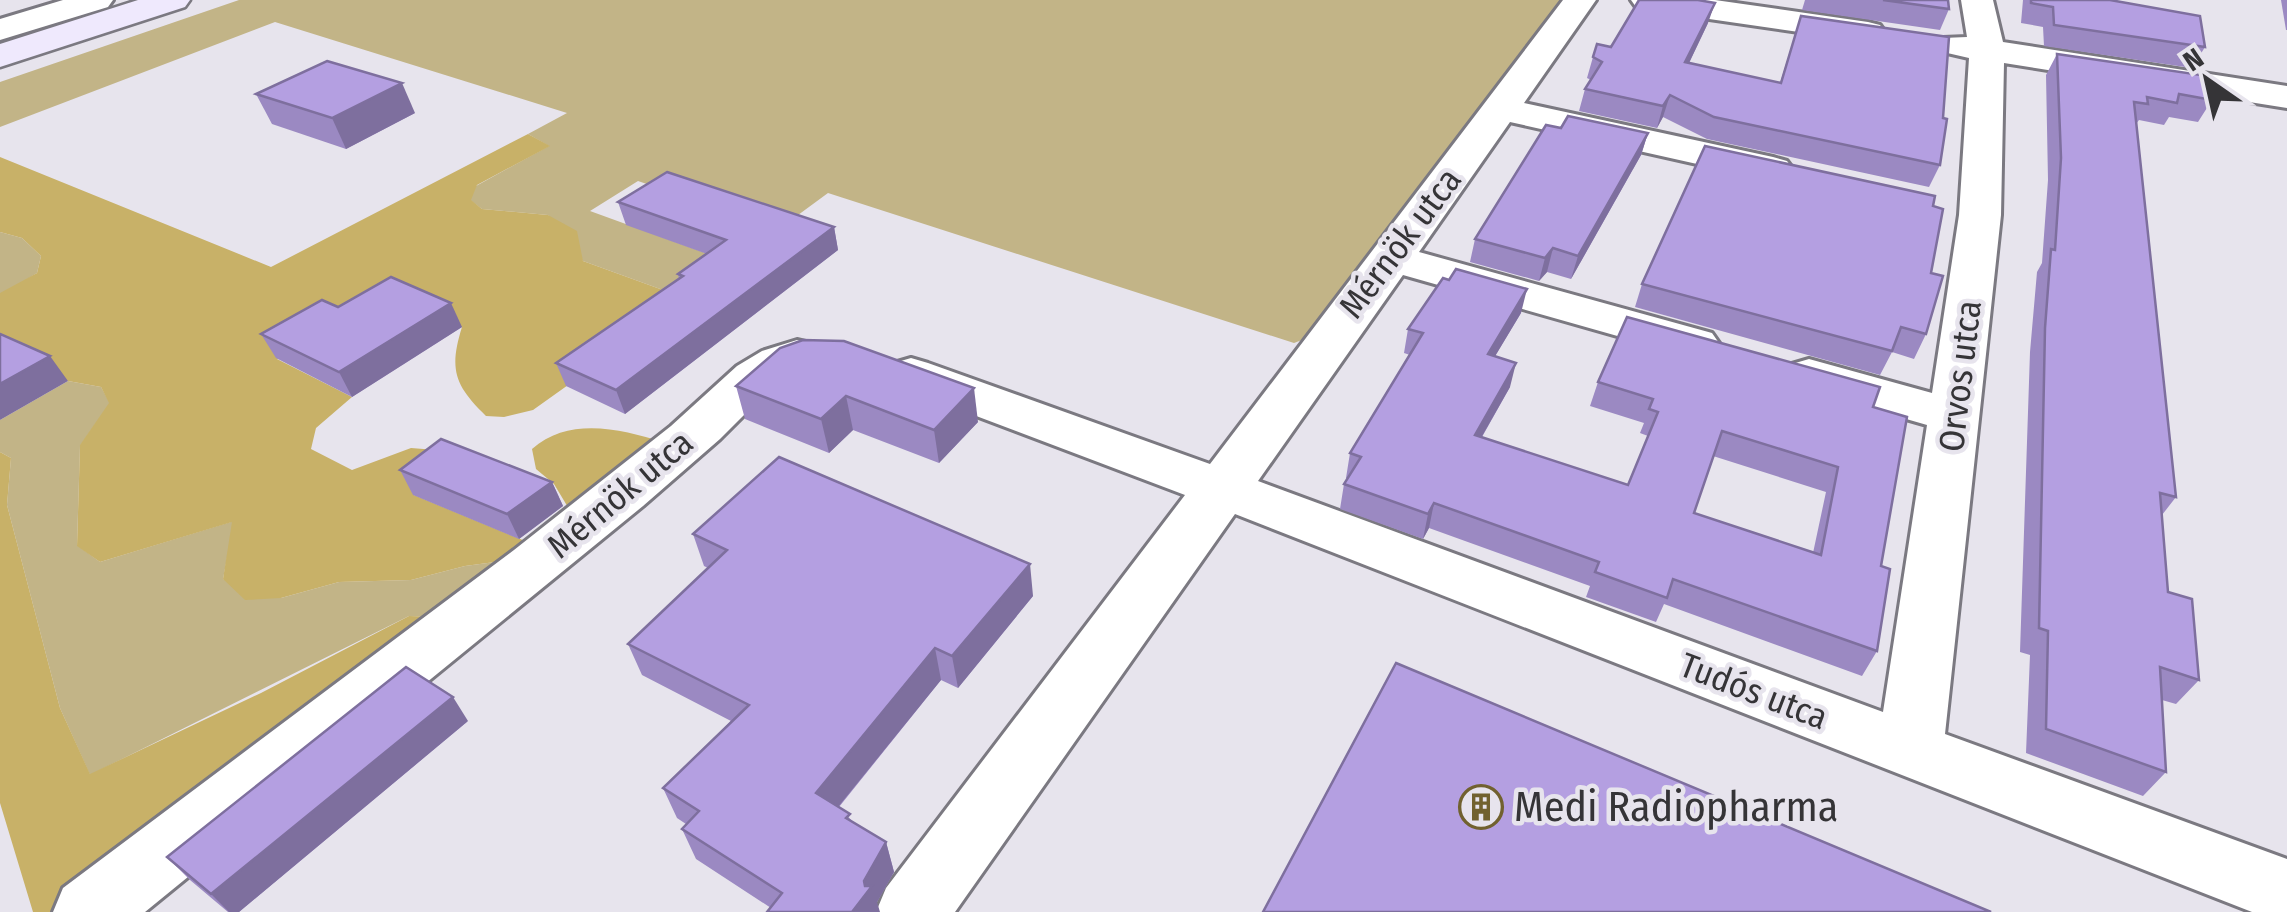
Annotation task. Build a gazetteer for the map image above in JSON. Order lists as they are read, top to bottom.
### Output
{
  "streets": {
    "street": ["Mérnök utca", "Orvos utca", "Tudós utca"]
  },
  "crossings": [
    ["Mérnök utca", "Tudós utca"],
    ["Orvos utca", "Tudós utca"]
  ],
  "places": {
    "building": ["Medi Radiopharma"]
  },
  "north": "top left"
}
